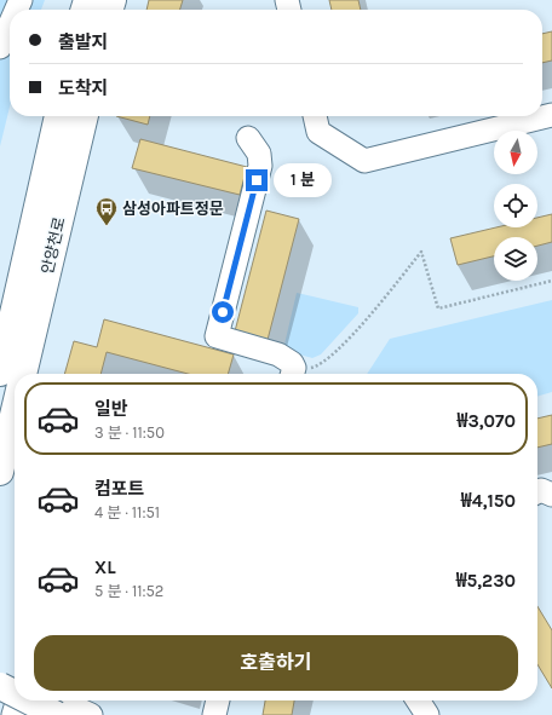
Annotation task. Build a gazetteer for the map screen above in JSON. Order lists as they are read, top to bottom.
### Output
{
  "streets": {
    "main road": ["안양천로"]
  },
  "places": {
    "bus stop": ["삼성아파트정문"]
  },
  "north": "bottom",
  "page": {
    "banner": ["출발지", "도착지"],
    "bubble": "1 분",
    "list": [
      {
        "name": "일반",
        "note": "3 분 · 11:50",
        "value": "₩3,070"
      },
      {
        "name": "컴포트",
        "note": "4 분 · 11:51",
        "value": "₩4,150"
      },
      {
        "name": "XL",
        "note": "5 분 · 11:52",
        "value": "₩5,230"
      }
    ],
    "buttons": "호출하기"
  }
}
